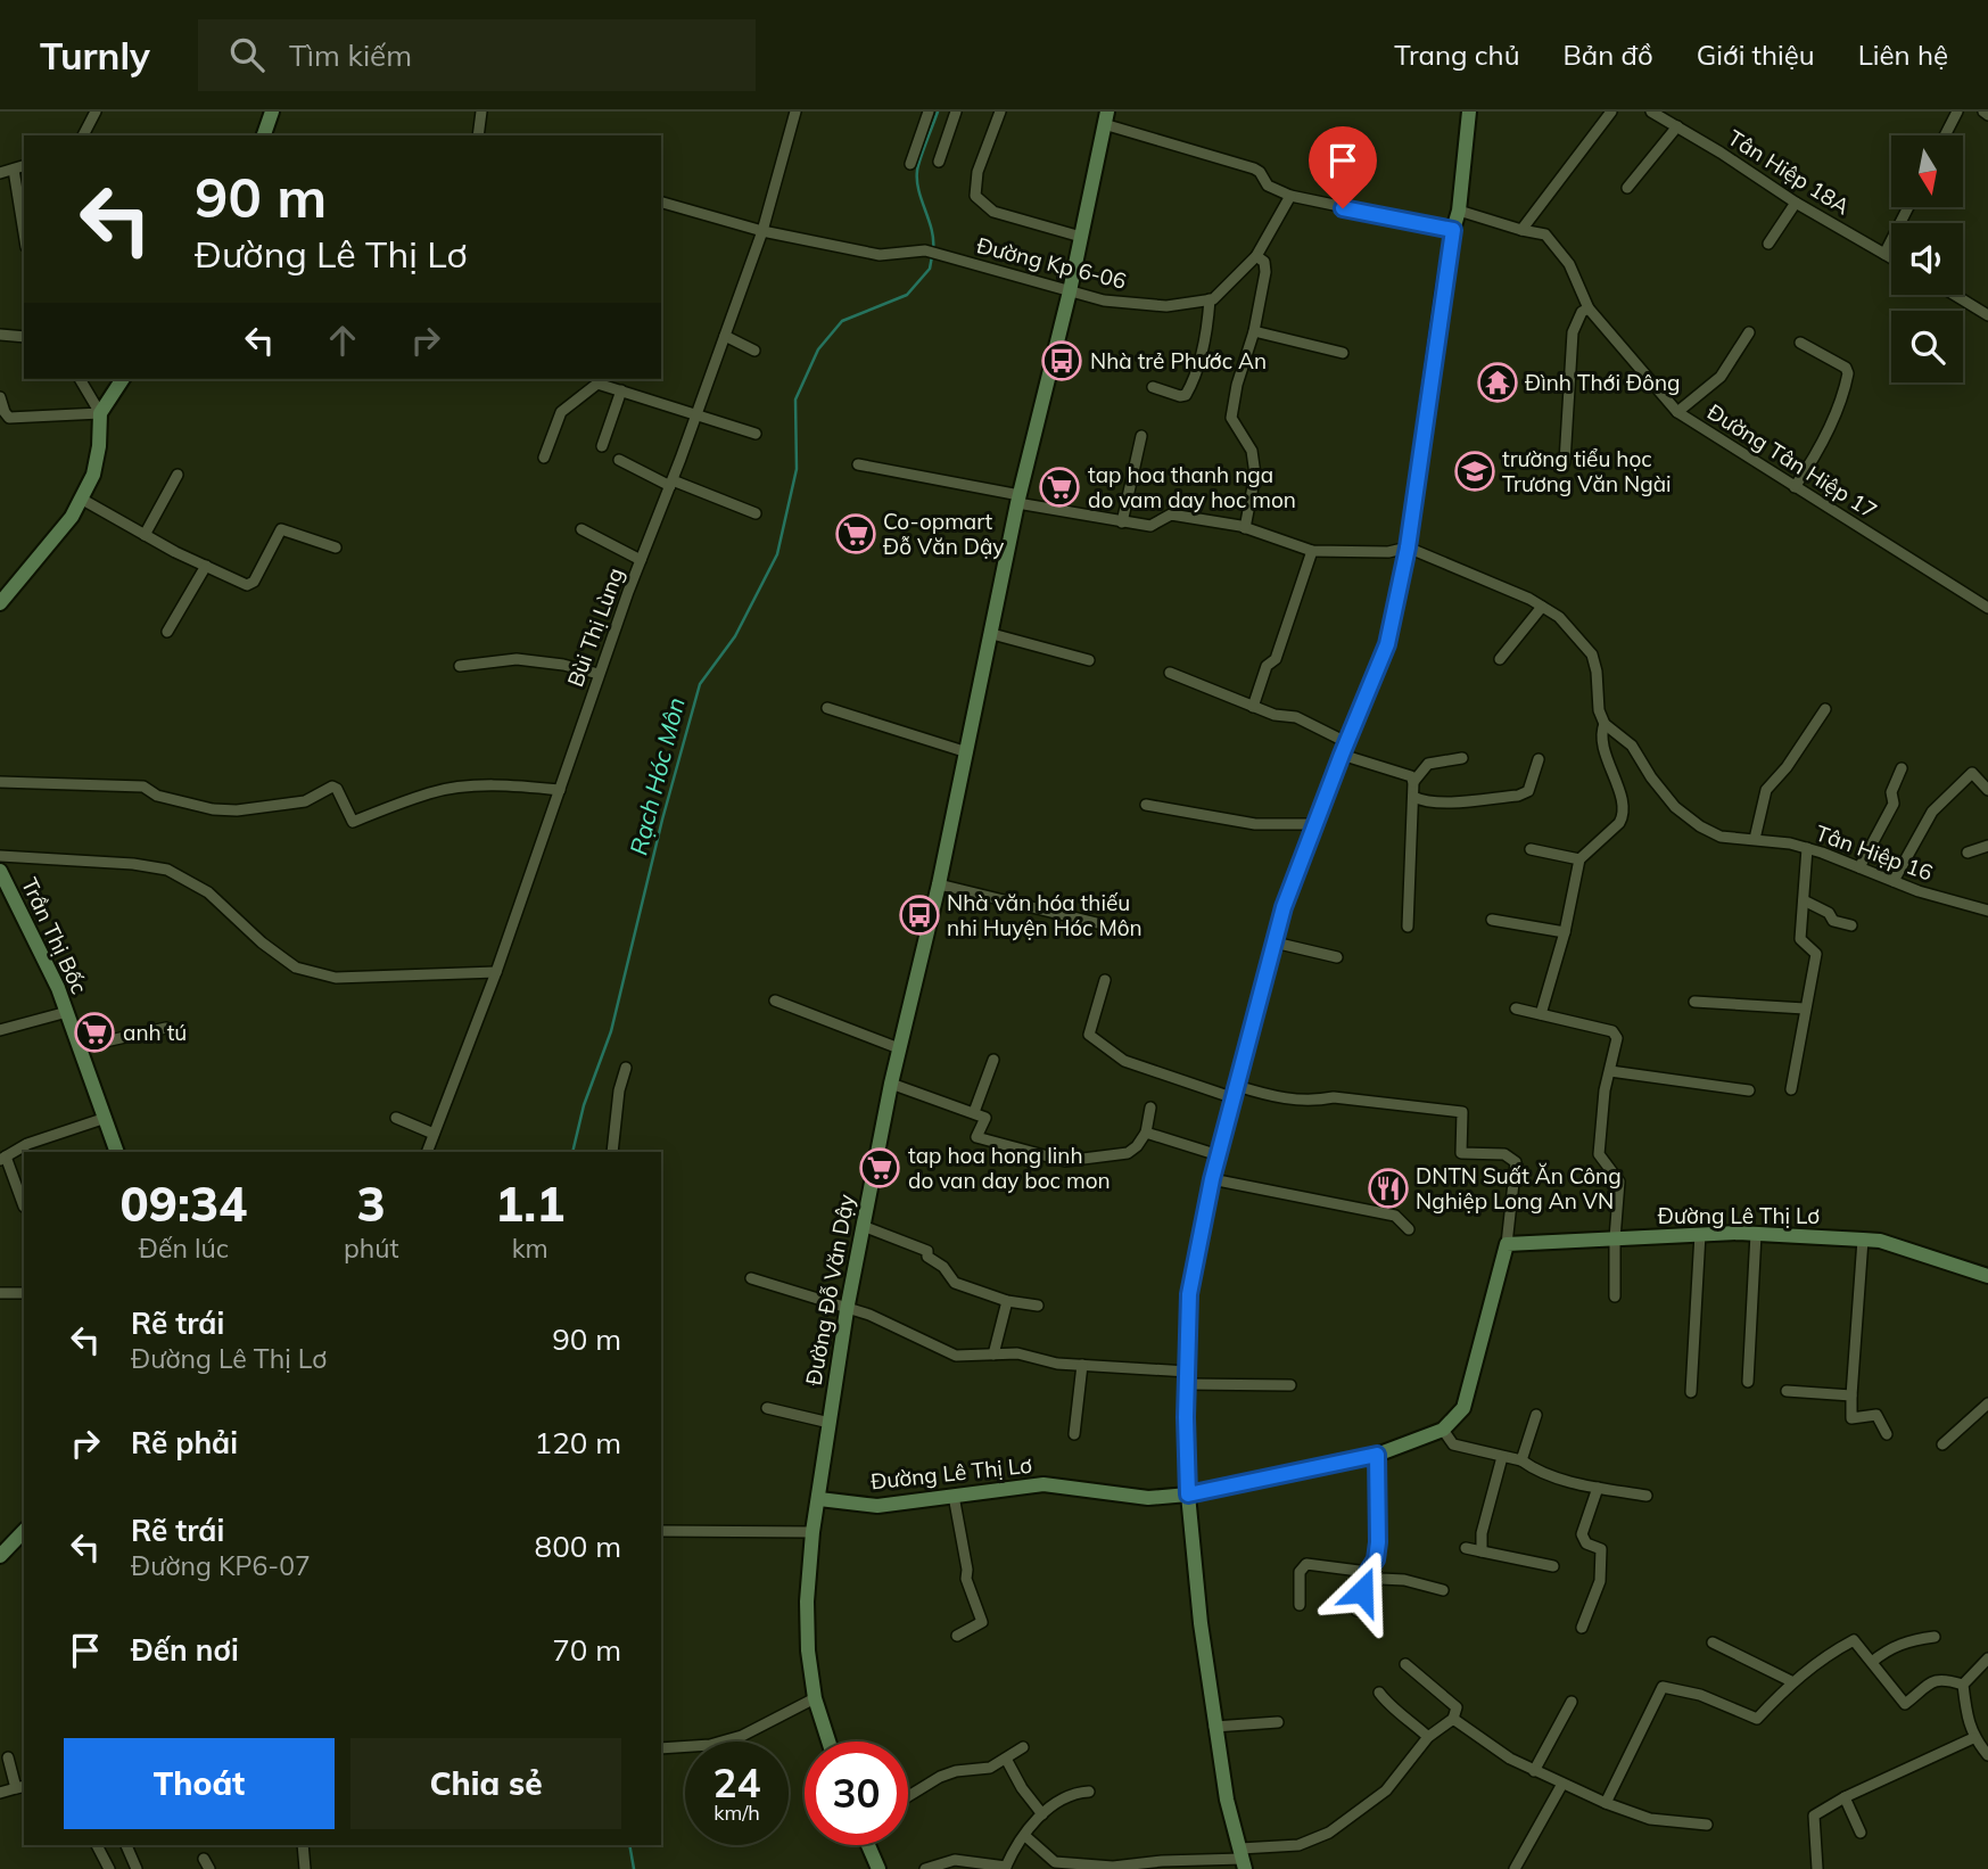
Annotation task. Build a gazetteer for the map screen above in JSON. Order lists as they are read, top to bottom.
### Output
{
  "streets": {
    "street": [
      "Tân Hiệp 18A",
      "Đường Kp 6-06",
      "Đường Tân Hiệp 17",
      "Bùi Thị Lùng",
      "Tân Hiệp 16",
      "Trần Thị Bốc",
      "Đường Lê Thị Lơ",
      "Đường Đỗ Văn Dậy"
    ]
  },
  "crossings": [
    ["Đường Kp 6-06", "Bùi Thị Lùng"],
    ["Đường Kp 6-06", "Đường Đỗ Văn Dậy"],
    ["Đường Lê Thị Lơ", "Đường Đỗ Văn Dậy"]
  ],
  "water": ["Rạch Hóc Môn"],
  "places": {
    "bus stop": ["Nhà trẻ Phước An", "Nhà văn hóa thiếu nhi Huyện Hóc Môn"],
    "temple": ["Đình Thới Đông"],
    "school or university": ["trường tiểu học Trương Văn Ngài"],
    "supermarket": [
      "tap hoa thanh nga do vam day hoc mon",
      "Co-opmart Đỗ Văn Dậy",
      "anh tú",
      "tap hoa hong linh do van day boc mon"
    ],
    "restaurant": ["DNTN Suất Ăn Công Nghiệp Long An VN"]
  },
  "north": "bottom",
  "page": {
    "header": "Turnly",
    "search": "Tìm kiếm",
    "nav": [
      "Trang chủ",
      "Bản đồ",
      "Giới thiệu",
      "Liên hệ"
    ],
    "turn": ["90 m", "Đường Lê Thị Lơ"],
    "eta": [
      "09:34",
      "Đến lúc",
      "3",
      "phút",
      "1.1",
      "km"
    ],
    "list": [
      {
        "name": "Rẽ trái",
        "note": "Đường Lê Thị Lơ",
        "value": "90 m"
      },
      {
        "name": "Rẽ phải",
        "value": "120 m"
      },
      {
        "name": "Rẽ trái",
        "note": "Đường KP6-07",
        "value": "800 m"
      },
      {
        "name": "Đến nơi",
        "value": "70 m"
      }
    ],
    "buttons": ["Thoát", "Chia sẻ"],
    "speed": "24 km/h",
    "limit": "30"
  }
}
